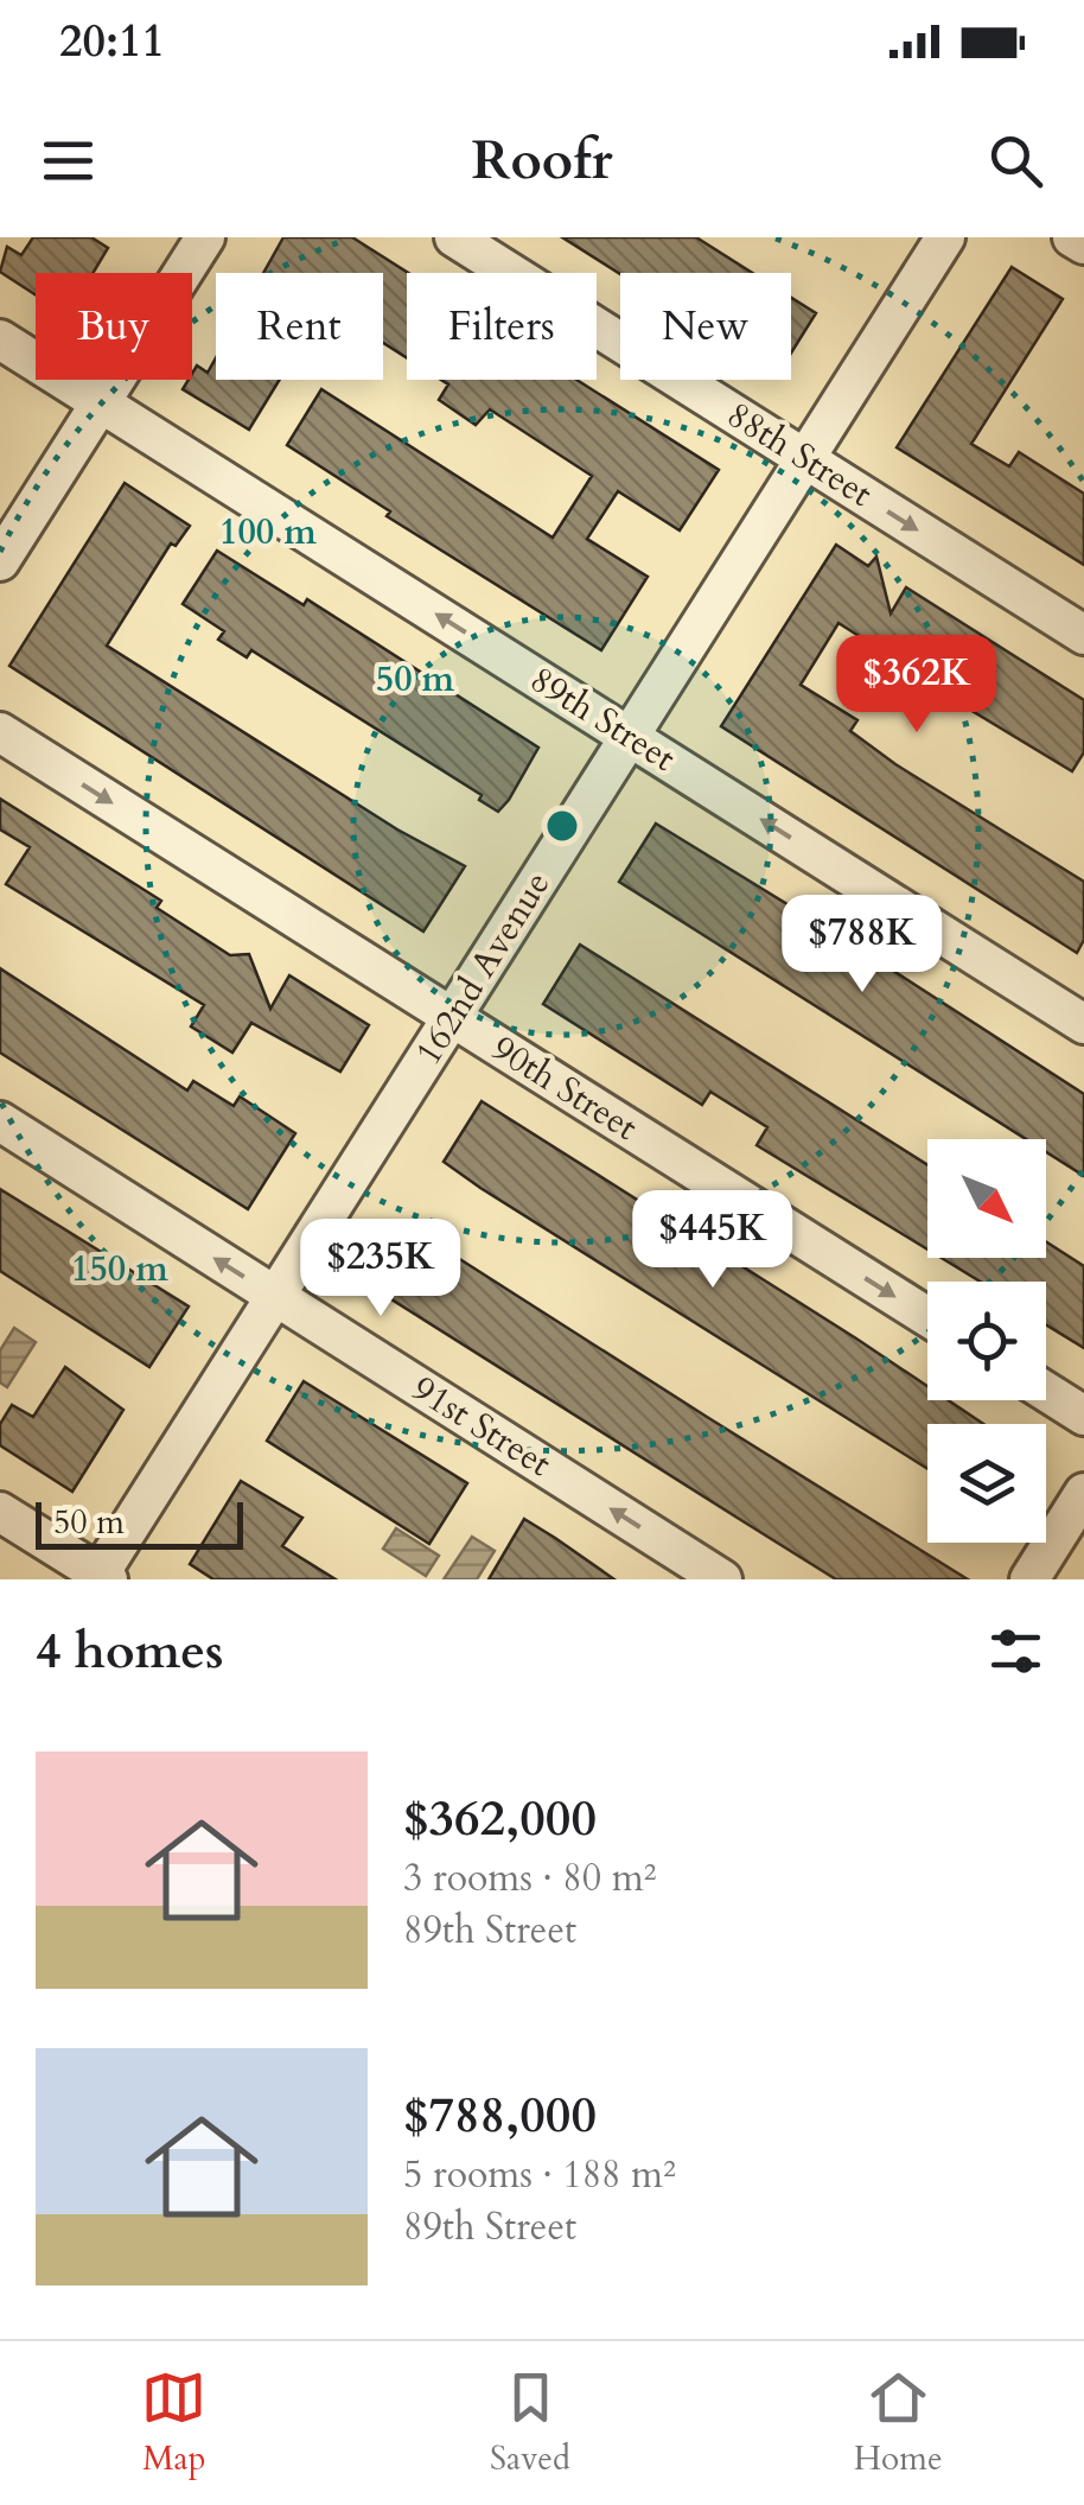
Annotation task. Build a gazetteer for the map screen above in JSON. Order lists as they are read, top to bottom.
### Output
{
  "streets": {
    "street": [
      "88th Street",
      "89th Street",
      "162nd Avenue",
      "90th Street",
      "91st Street"
    ]
  },
  "crossings": [
    ["88th Street", "162nd Avenue"],
    ["89th Street", "162nd Avenue"],
    ["162nd Avenue", "90th Street"],
    ["162nd Avenue", "91st Street"]
  ],
  "one_way": [
    "88th Street",
    "89th Street",
    "90th Street",
    "91st Street"
  ],
  "scale_bar": "50 m",
  "north": "bottom right",
  "page": {
    "status": "20:11",
    "header": "Roofr",
    "chip": [
      "Buy",
      "Rent",
      "Filters",
      "New"
    ],
    "price": [
      "$362K",
      "$788K",
      "$445K",
      "$235K"
    ],
    "scale": "50 m",
    "heading": "4 homes",
    "list": [
      {
        "name": "$362,000",
        "note": "3 rooms · 80 m² · 89th Street"
      },
      {
        "name": "$788,000",
        "note": "5 rooms · 188 m² · 89th Street"
      }
    ],
    "tabs": ["Map", "Saved", "Home"]
  },
  "rings": ["100 m", "50 m", "150 m"]
}
